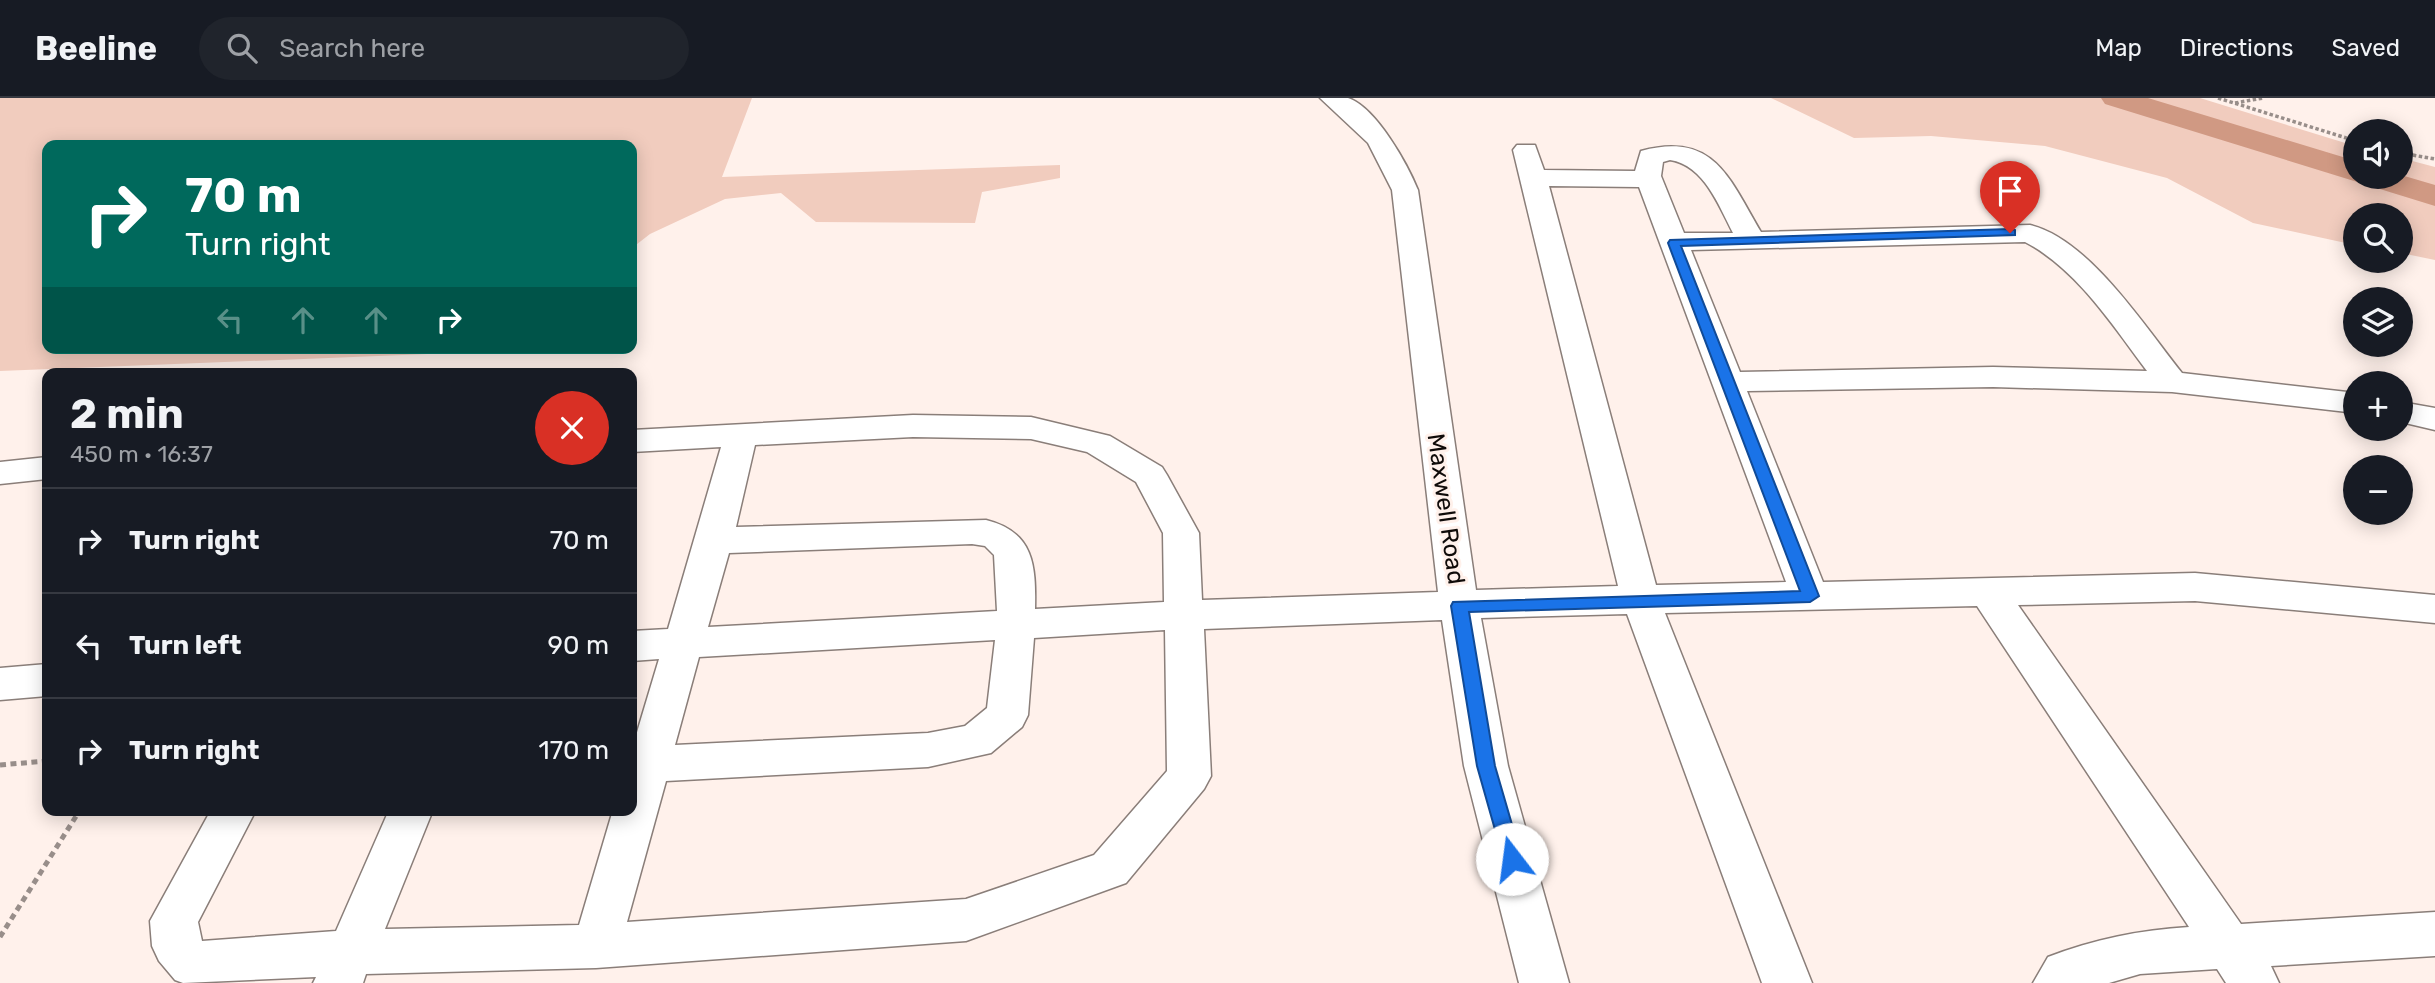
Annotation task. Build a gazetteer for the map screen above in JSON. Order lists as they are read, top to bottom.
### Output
{
  "streets": {
    "street": ["Maxwell Road"]
  },
  "page": {
    "header": "Beeline",
    "search": "Search here",
    "nav": ["Map", "Directions", "Saved"],
    "map_buttons": ["+", "−"],
    "turn": ["70 m", "Turn right"],
    "heading": ["2 min", "450 m · 16:37"],
    "list": [
      {
        "name": "Turn right",
        "value": "70 m"
      },
      {
        "name": "Turn left",
        "value": "90 m"
      },
      {
        "name": "Turn right",
        "value": "170 m"
      }
    ]
  }
}
